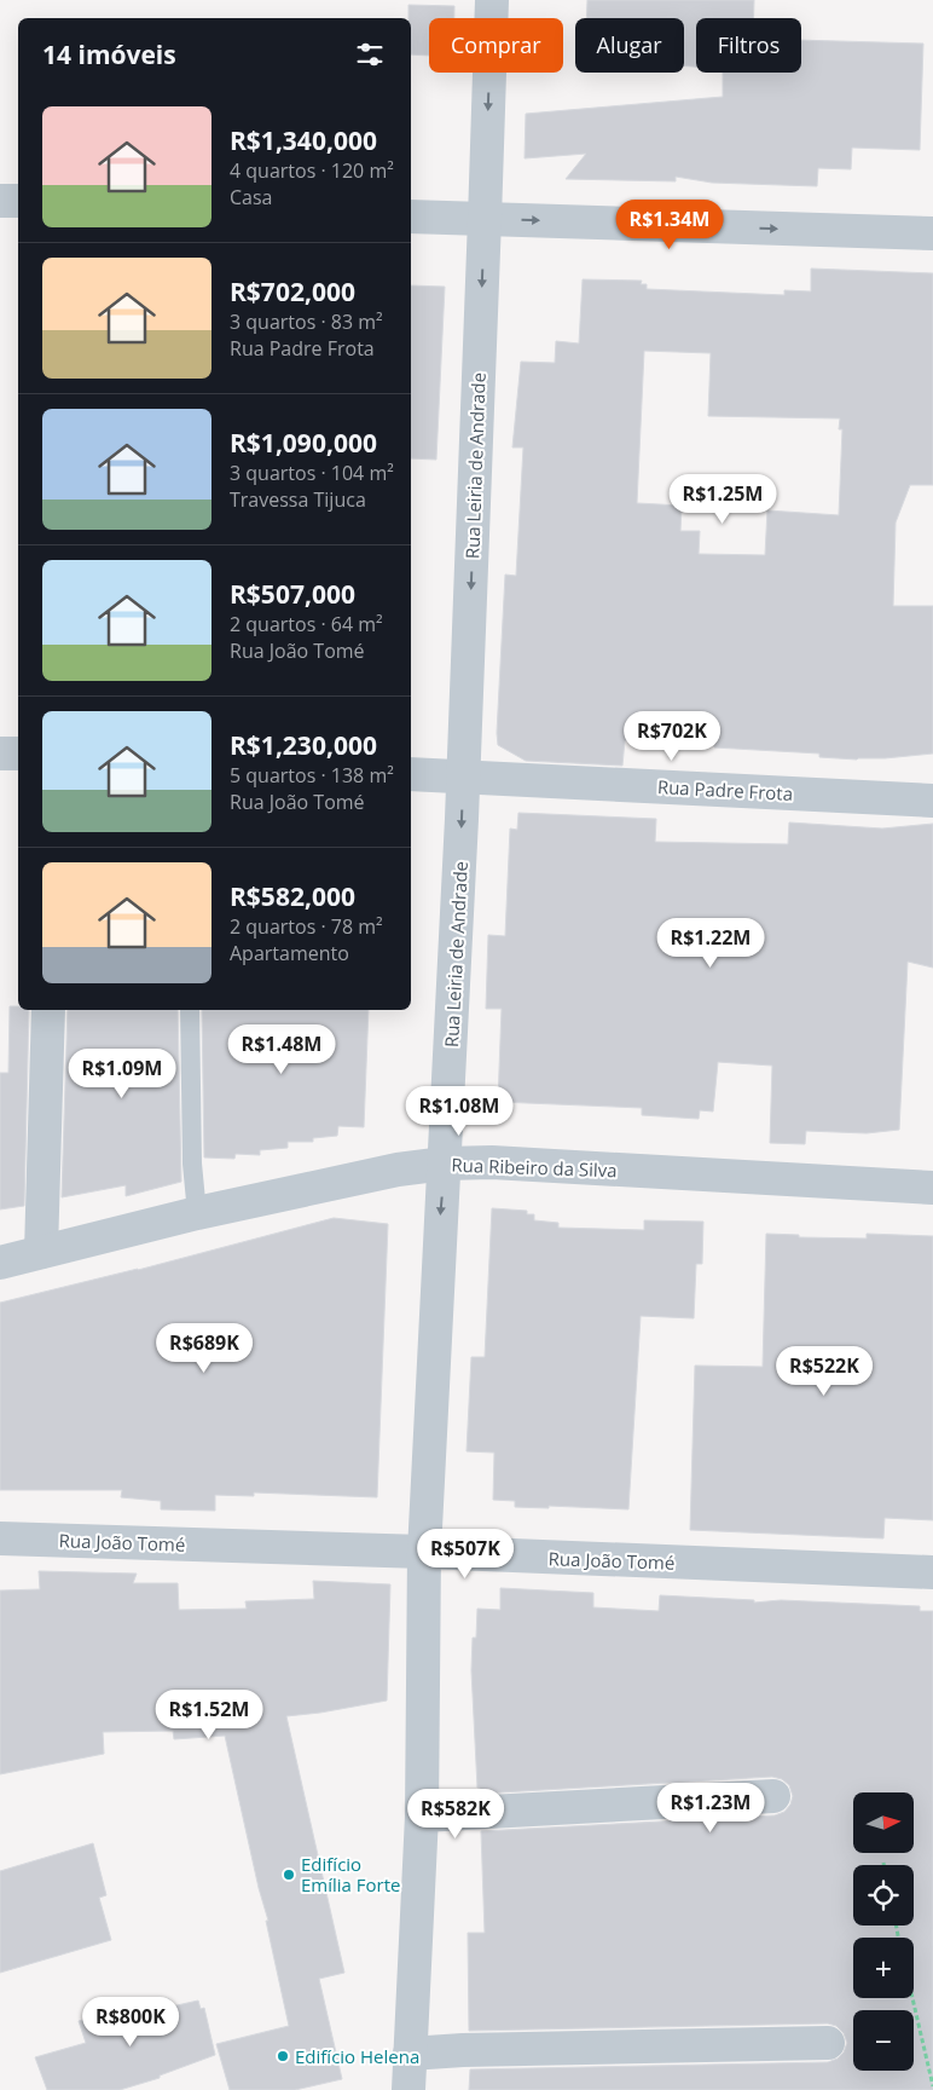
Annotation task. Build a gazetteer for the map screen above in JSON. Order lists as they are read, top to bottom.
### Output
{
  "streets": {
    "street": [
      "Rua Leiria de Andrade",
      "Rua Padre Frota",
      "Rua Ribeiro da Silva",
      "Rua João Tomé"
    ]
  },
  "crossings": [
    ["Rua Leiria de Andrade", "Rua Padre Frota"],
    ["Rua Leiria de Andrade", "Rua Ribeiro da Silva"],
    ["Rua Leiria de Andrade", "Rua João Tomé"]
  ],
  "one_way": ["Rua Leiria de Andrade"],
  "places": ["Edifício Emília Forte", "Edifício Helena"],
  "north": "right",
  "page": {
    "chip": ["Comprar", "Alugar", "Filtros"],
    "heading": "14 imóveis",
    "list": [
      {
        "name": "R$1,340,000",
        "note": "4 quartos · 120 m² · Casa"
      },
      {
        "name": "R$702,000",
        "note": "3 quartos · 83 m² · Rua Padre Frota"
      },
      {
        "name": "R$1,090,000",
        "note": "3 quartos · 104 m² · Travessa Tijuca"
      },
      {
        "name": "R$507,000",
        "note": "2 quartos · 64 m² · Rua João Tomé"
      },
      {
        "name": "R$1,230,000",
        "note": "5 quartos · 138 m² · Rua João Tomé"
      },
      {
        "name": "R$582,000",
        "note": "2 quartos · 78 m² · Apartamento"
      }
    ],
    "price": [
      "R$1.34M",
      "R$1.25M",
      "R$702K",
      "R$1.22M",
      "R$1.48M",
      "R$1.09M",
      "R$1.08M",
      "R$689K",
      "R$522K",
      "R$507K",
      "R$1.52M",
      "R$1.23M",
      "R$582K",
      "R$800K"
    ],
    "map_buttons": ["+", "−"]
  }
}
